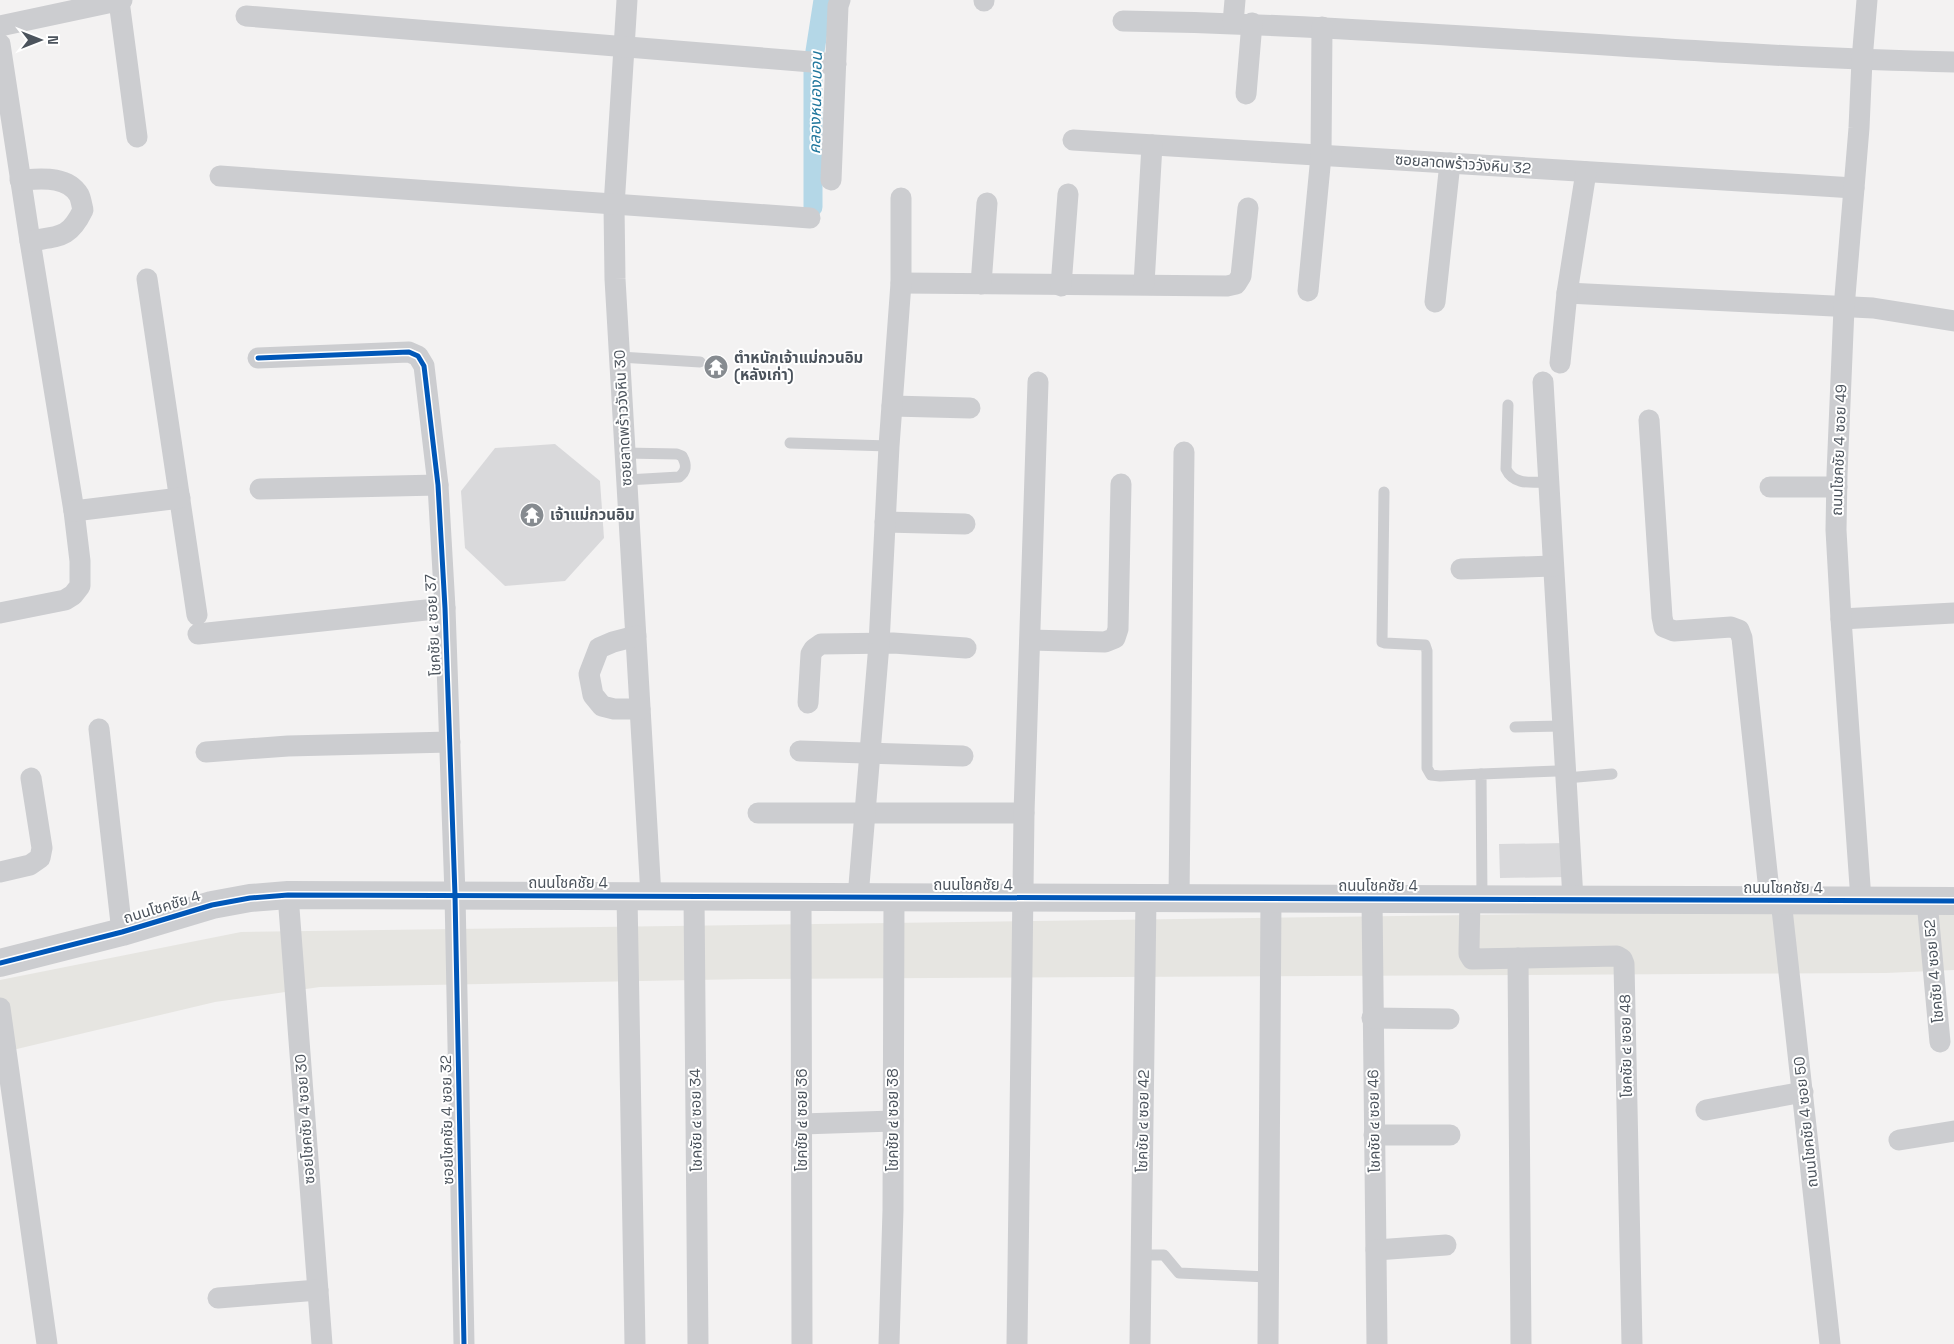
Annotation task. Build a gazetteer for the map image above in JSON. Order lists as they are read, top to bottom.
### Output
{
  "streets": {
    "street": [
      "ซอยลาดพร้าววังหิน 32",
      "ซอยลาดพร้าววังหิน 30",
      "ถนนโชคชัย 4 ซอย 49",
      "โชคชัย ๔ ซอย 37",
      "ถนนโชคชัย 4",
      "โชคชัย 4 ซอย 52",
      "โชคชัย ๔ ซอย 48",
      "ซอยโชคชัย 4 ซอย 30",
      "ซอยโชคชัย 4 ซอย 32",
      "โชคชัย ๔ ซอย 34",
      "โชคชัย ๔ ซอย 36",
      "โชคชัย ๔ ซอย 38",
      "โชคชัย ๔ ซอย 42",
      "โชคชัย ๔ ซอย 46",
      "ถนนโชคชัย 4 ซอย 50"
    ]
  },
  "crossings": [
    ["ซอยลาดพร้าววังหิน 32", "ถนนโชคชัย 4 ซอย 49"],
    ["ซอยลาดพร้าววังหิน 30", "ถนนโชคชัย 4"],
    ["ถนนโชคชัย 4 ซอย 49", "ถนนโชคชัย 4"],
    ["โชคชัย ๔ ซอย 37", "ถนนโชคชัย 4"],
    ["โชคชัย ๔ ซอย 37", "ซอยโชคชัย 4 ซอย 32"],
    ["ถนนโชคชัย 4", "โชคชัย 4 ซอย 52"],
    ["ถนนโชคชัย 4", "โชคชัย ๔ ซอย 48"],
    ["ถนนโชคชัย 4", "ซอยโชคชัย 4 ซอย 30"],
    ["ถนนโชคชัย 4", "ซอยโชคชัย 4 ซอย 32"],
    ["ถนนโชคชัย 4", "โชคชัย ๔ ซอย 34"],
    ["ถนนโชคชัย 4", "โชคชัย ๔ ซอย 36"],
    ["ถนนโชคชัย 4", "โชคชัย ๔ ซอย 38"],
    ["ถนนโชคชัย 4", "โชคชัย ๔ ซอย 42"],
    ["ถนนโชคชัย 4", "โชคชัย ๔ ซอย 46"],
    ["ถนนโชคชัย 4", "ถนนโชคชัย 4 ซอย 50"]
  ],
  "water": ["คลองหนองบอน"],
  "places": {
    "temple": ["ตำหนักเจ้าแม่กวนอิม (หลังเก่า)", "เจ้าแม่กวนอิม"]
  },
  "north": "right"
}
